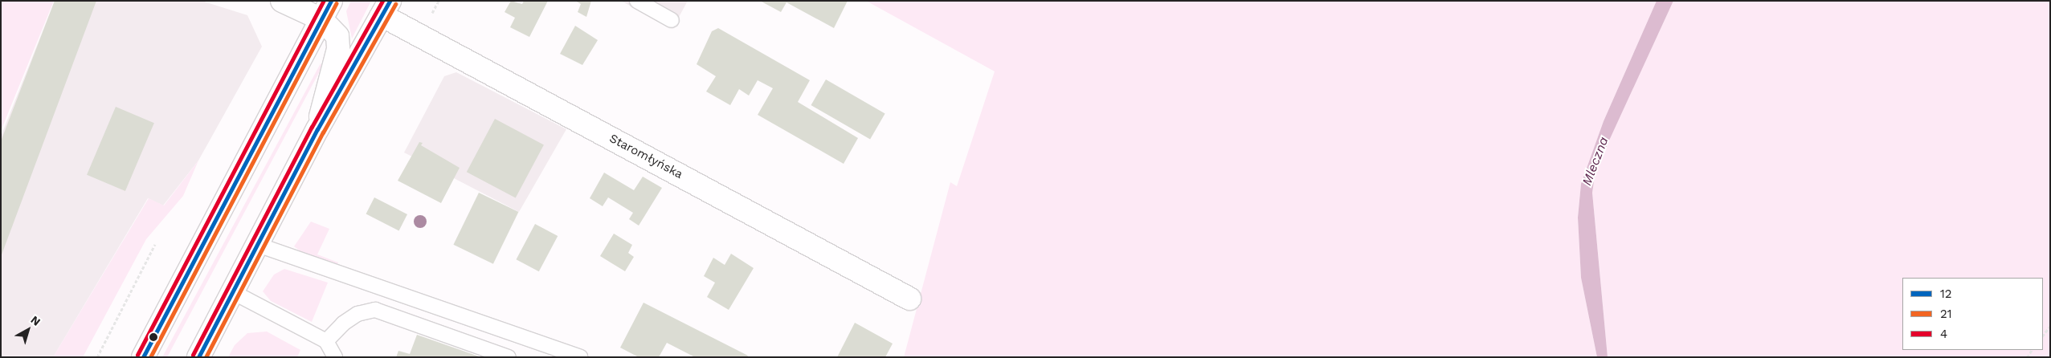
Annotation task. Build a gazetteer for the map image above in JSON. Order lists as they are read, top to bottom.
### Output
{
  "streets": {
    "main road": ["Staromłyńska"]
  },
  "water": ["Mleczna"],
  "lines": ["transit line 12", "transit line 4", "transit line 21"],
  "legend": ["12", "21", "4"],
  "north": "top right"
}
